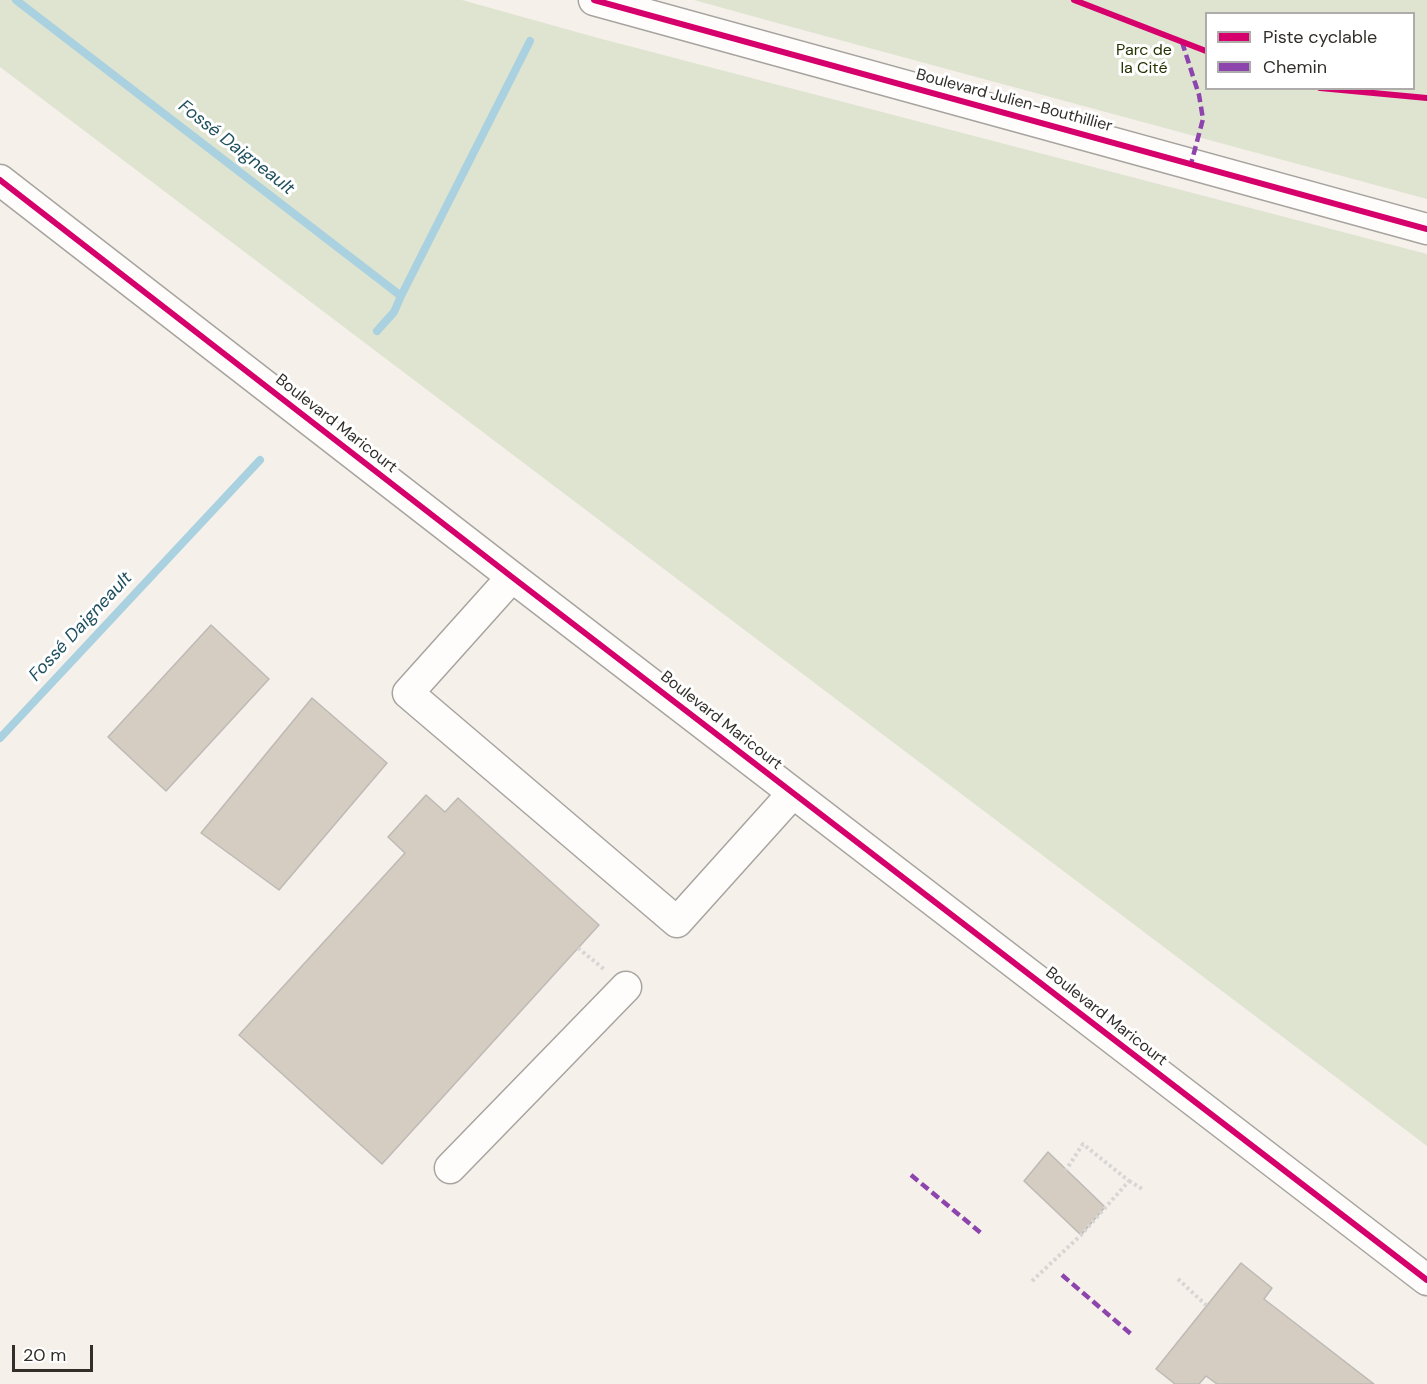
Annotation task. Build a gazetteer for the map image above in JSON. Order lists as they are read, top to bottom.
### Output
{
  "streets": {
    "street": ["Boulevard Julien-Bouthillier", "Boulevard Maricourt"]
  },
  "water": ["Fossé Daigneault"],
  "parks": ["Parc de la Cité"],
  "legend": ["Piste cyclable", "Chemin"],
  "scale_bar": "20 m"
}
